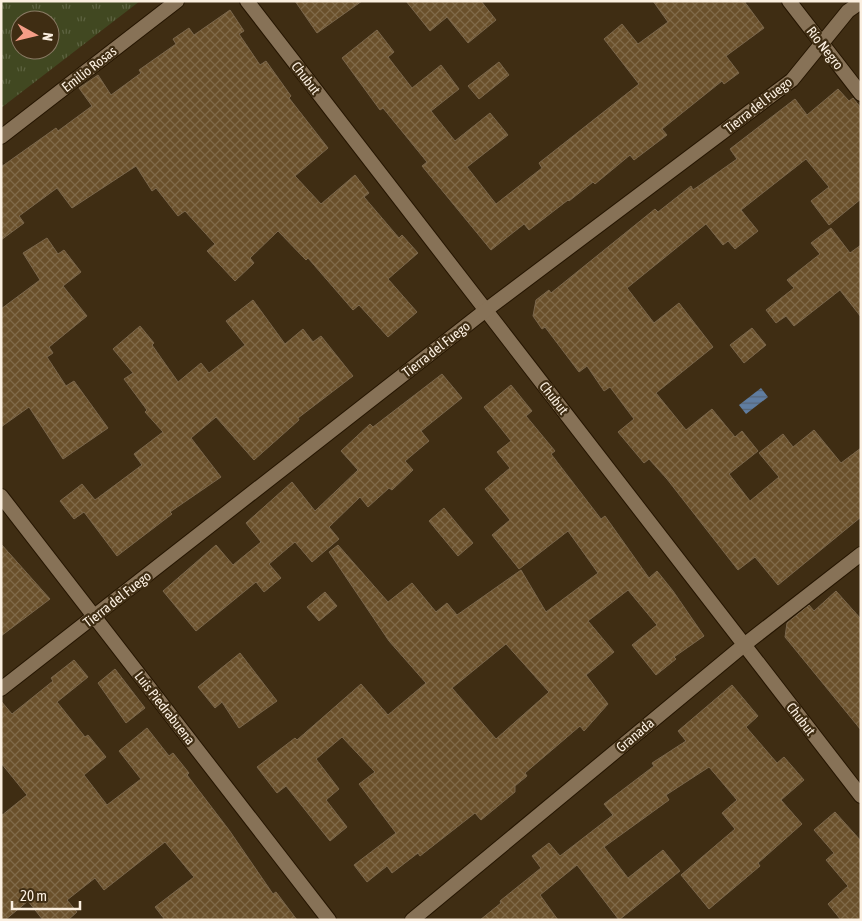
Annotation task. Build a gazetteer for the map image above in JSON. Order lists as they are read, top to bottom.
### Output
{
  "streets": {
    "street": [
      "Río Negro",
      "Emilio Rosas",
      "Chubut",
      "Tierra del Fuego",
      "Luis Piedrabuena",
      "Granada"
    ]
  },
  "crossings": [
    ["Río Negro", "Tierra del Fuego"],
    ["Chubut", "Tierra del Fuego"],
    ["Chubut", "Granada"],
    ["Tierra del Fuego", "Luis Piedrabuena"]
  ],
  "scale_bar": "20 m",
  "north": "right"
}
